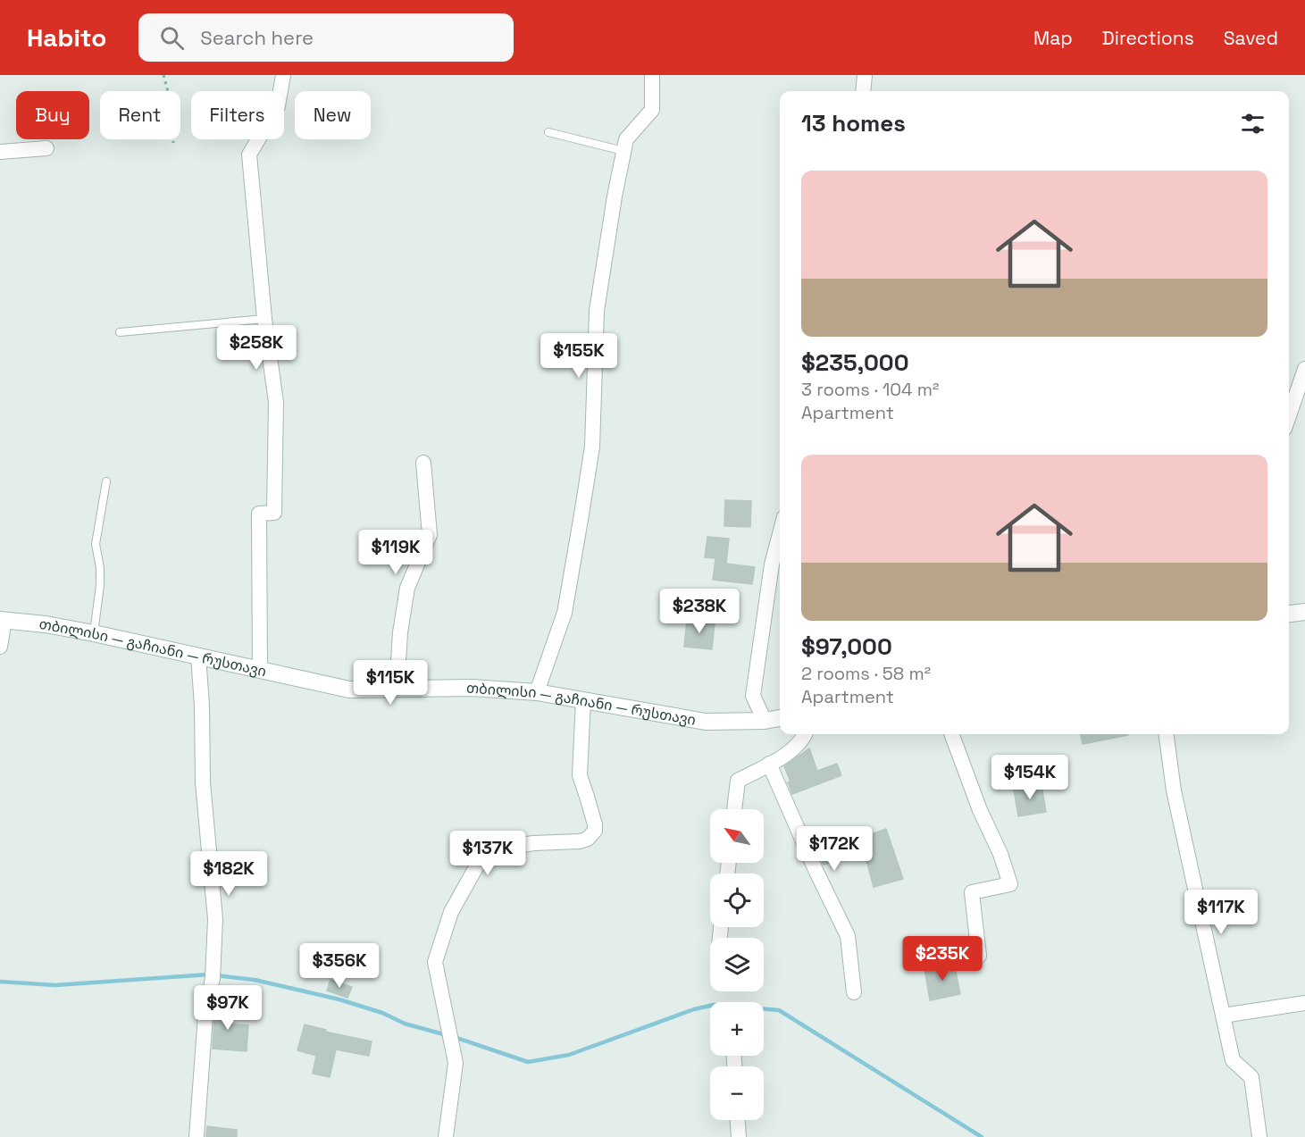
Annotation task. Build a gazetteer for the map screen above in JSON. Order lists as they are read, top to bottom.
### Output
{
  "streets": {
    "main road": ["თბილისი — გაჩიანი — რუსთავი"]
  },
  "north": "top left",
  "page": {
    "header": "Habito",
    "search": "Search here",
    "nav": ["Map", "Directions", "Saved"],
    "chip": [
      "Buy",
      "Rent",
      "Filters",
      "New"
    ],
    "heading": "13 homes",
    "list": [
      {
        "name": "$235,000",
        "note": "3 rooms · 104 m² · Apartment"
      },
      {
        "name": "$97,000",
        "note": "2 rooms · 58 m² · Apartment"
      }
    ],
    "price": [
      "$258K",
      "$155K",
      "$119K",
      "$238K",
      "$115K",
      "$154K",
      "$172K",
      "$137K",
      "$182K",
      "$117K",
      "$235K",
      "$356K",
      "$97K"
    ],
    "map_buttons": ["+", "−"]
  }
}
